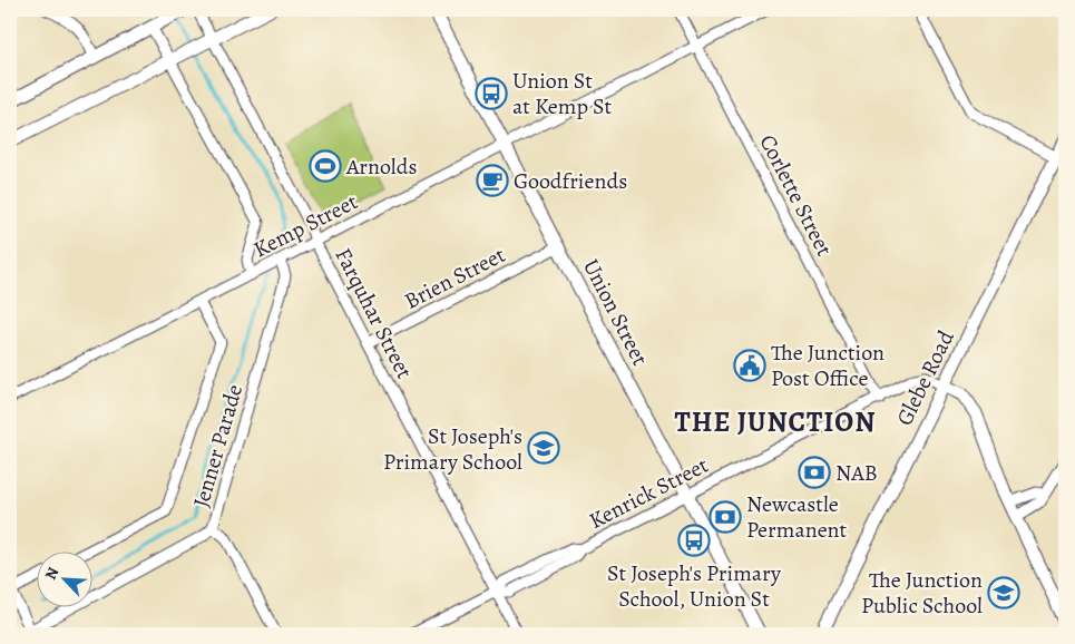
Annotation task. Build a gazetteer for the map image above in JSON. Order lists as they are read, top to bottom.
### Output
{
  "streets": {
    "main road": ["Union Street", "Glebe Road"],
    "street": [
      "Corlette Street",
      "Kemp Street",
      "Brien Street",
      "Farquhar Street",
      "Jenner Parade",
      "Kenrick Street"
    ]
  },
  "crossings": [
    ["Corlette Street", "Kemp Street"],
    ["Corlette Street", "Kenrick Street"],
    ["Kemp Street", "Union Street"],
    ["Kemp Street", "Farquhar Street"],
    ["Kemp Street", "Jenner Parade"],
    ["Brien Street", "Union Street"],
    ["Brien Street", "Farquhar Street"],
    ["Union Street", "Kenrick Street"],
    ["Farquhar Street", "Kenrick Street"],
    ["Glebe Road", "Kenrick Street"]
  ],
  "districts": ["THE JUNCTION"],
  "places": {
    "bus stop": ["Union St at Kemp St", "St Joseph's Primary School, Union St"],
    "sports": ["Arnolds"],
    "cafe": ["Goodfriends"],
    "public building": ["The Junction Post Office"],
    "school or university": ["St Joseph's Primary School", "The Junction Public School"],
    "bank": ["NAB", "Newcastle Permanent"]
  },
  "north": "top left"
}
